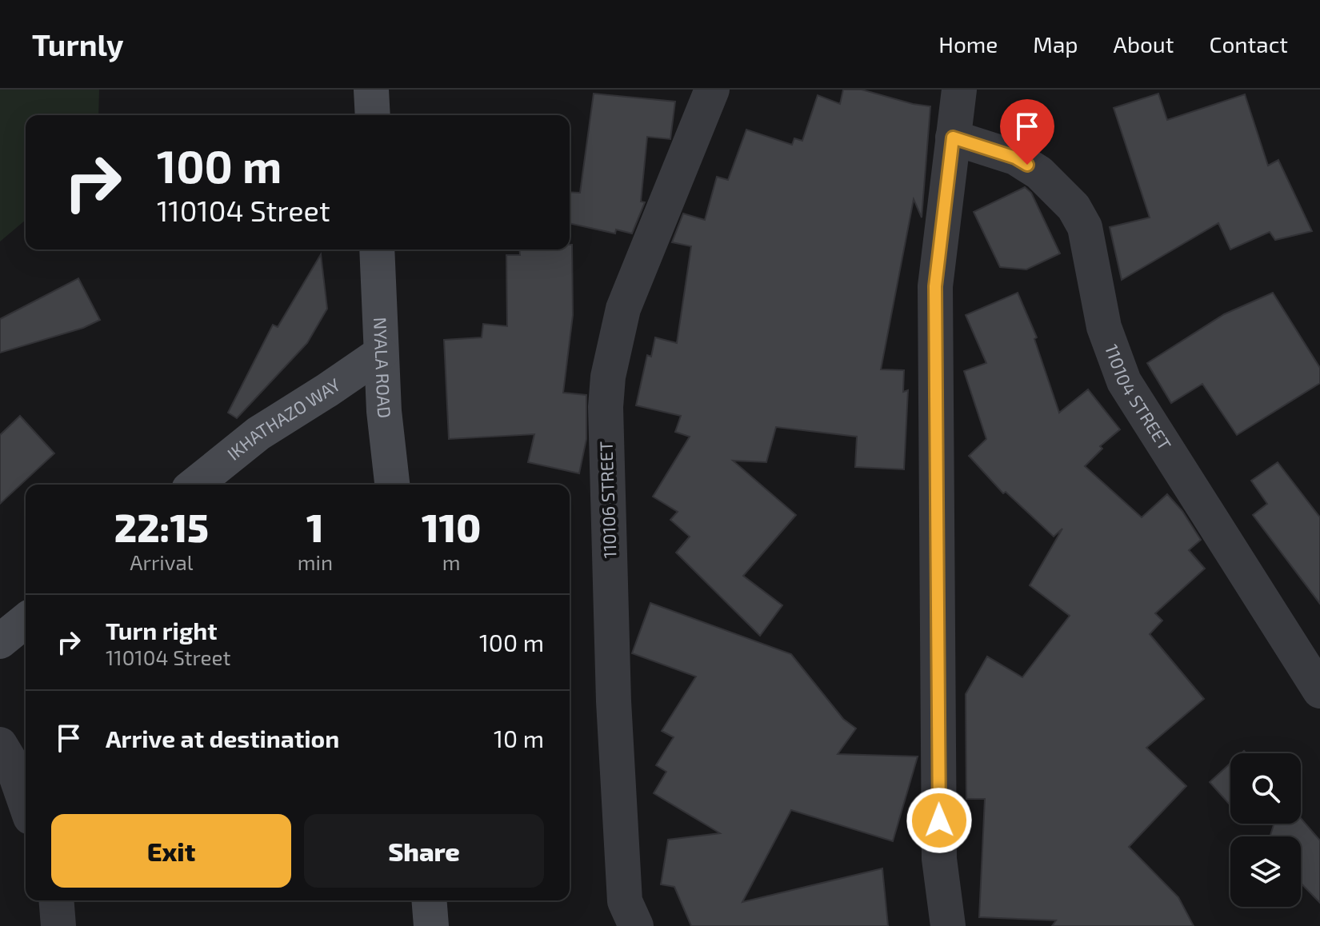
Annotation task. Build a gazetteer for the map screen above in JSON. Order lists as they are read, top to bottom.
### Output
{
  "streets": {
    "street": [
      "NYALA ROAD",
      "110104 STREET",
      "IKHATHAZO WAY",
      "110106 STREET"
    ]
  },
  "crossings": [
    ["NYALA ROAD", "IKHATHAZO WAY"]
  ],
  "page": {
    "header": "Turnly",
    "nav": [
      "Home",
      "Map",
      "About",
      "Contact"
    ],
    "turn": ["100 m", "110104 Street"],
    "eta": [
      "22:15",
      "Arrival",
      "1",
      "min",
      "110",
      "m"
    ],
    "list": [
      {
        "name": "Turn right",
        "note": "110104 Street",
        "value": "100 m"
      },
      {
        "name": "Arrive at destination",
        "value": "10 m"
      }
    ],
    "buttons": ["Exit", "Share"]
  }
}
